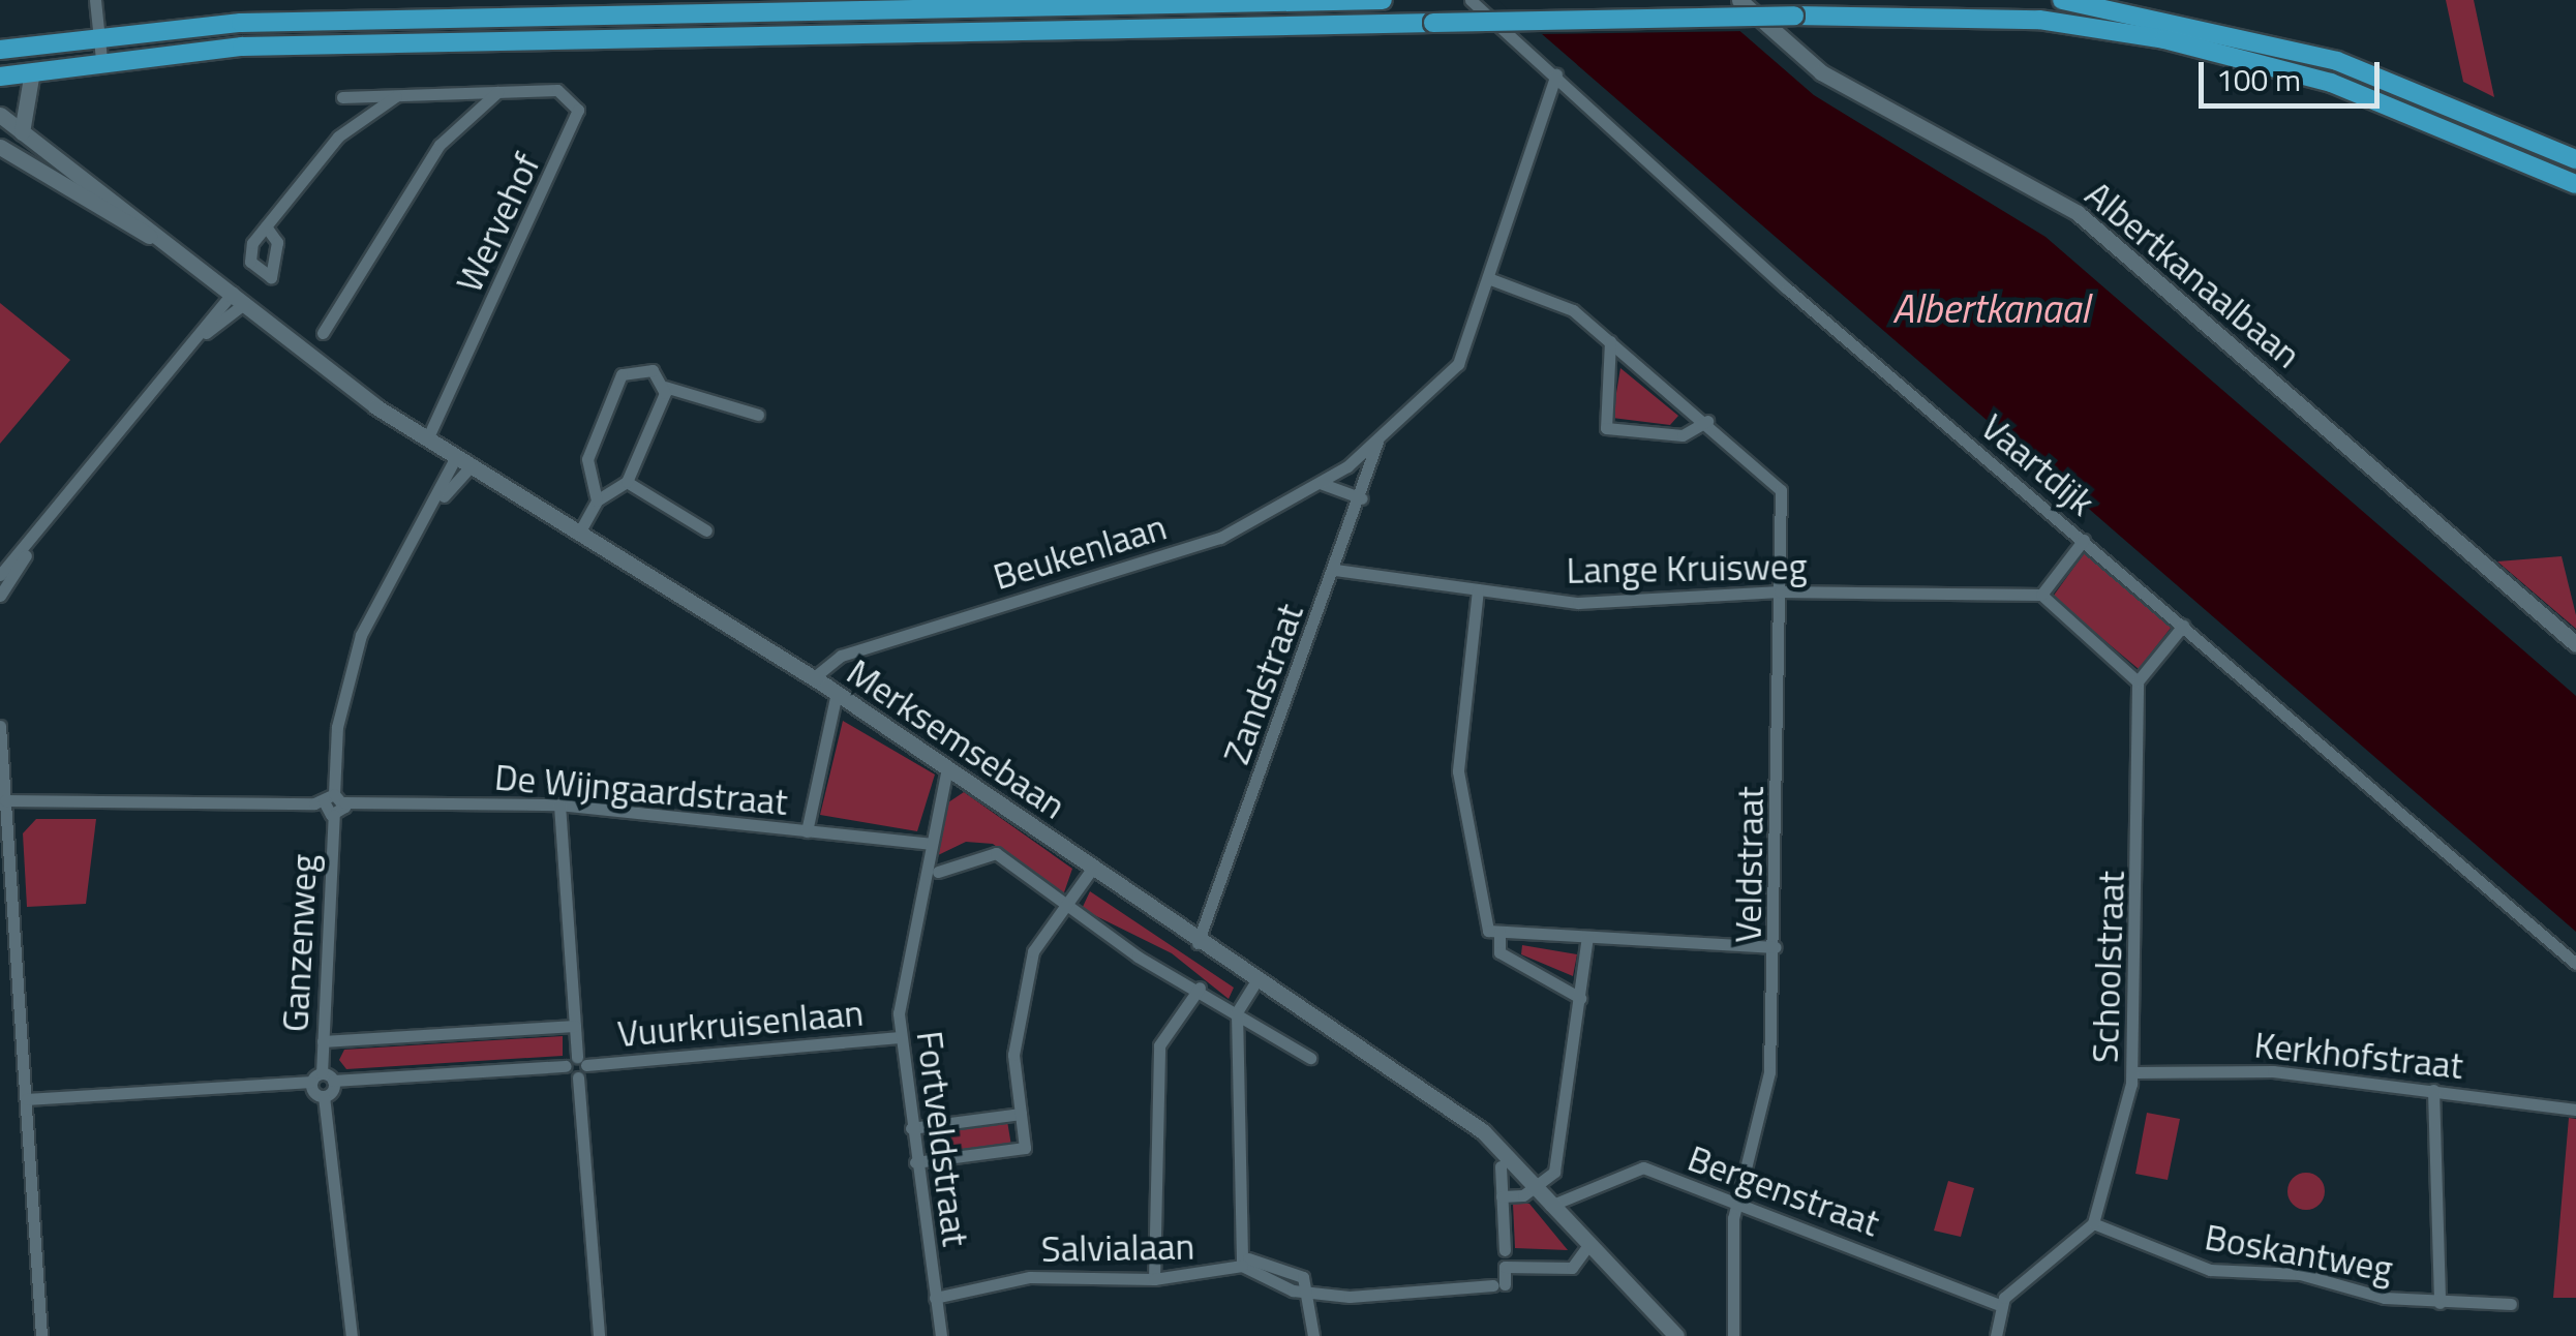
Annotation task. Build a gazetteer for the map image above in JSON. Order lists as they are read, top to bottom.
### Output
{
  "streets": {
    "main road": ["Albertkanaalbaan", "Merksemsebaan"],
    "street": [
      "Wervehof",
      "Vaartdijk",
      "Beukenlaan",
      "Lange Kruisweg",
      "Zandstraat",
      "De Wijngaardstraat",
      "Veldstraat",
      "Ganzenweg",
      "Schoolstraat",
      "Vuurkruisenlaan",
      "Kerkhofstraat",
      "Fortveldstraat",
      "Bergenstraat",
      "Salvialaan",
      "Boskantweg"
    ]
  },
  "crossings": [
    ["Wervehof", "Merksemsebaan"],
    ["Beukenlaan", "Merksemsebaan"],
    ["Lange Kruisweg", "Zandstraat"],
    ["Lange Kruisweg", "Veldstraat"],
    ["Zandstraat", "Merksemsebaan"],
    ["Merksemsebaan", "Fortveldstraat"],
    ["Merksemsebaan", "Bergenstraat"],
    ["De Wijngaardstraat", "Ganzenweg"],
    ["De Wijngaardstraat", "Fortveldstraat"],
    ["Veldstraat", "Bergenstraat"],
    ["Ganzenweg", "Vuurkruisenlaan"],
    ["Schoolstraat", "Kerkhofstraat"],
    ["Schoolstraat", "Boskantweg"],
    ["Vuurkruisenlaan", "Fortveldstraat"],
    ["Kerkhofstraat", "Boskantweg"],
    ["Fortveldstraat", "Salvialaan"]
  ],
  "water": ["Albertkanaal"],
  "scale_bar": "100 m"
}
